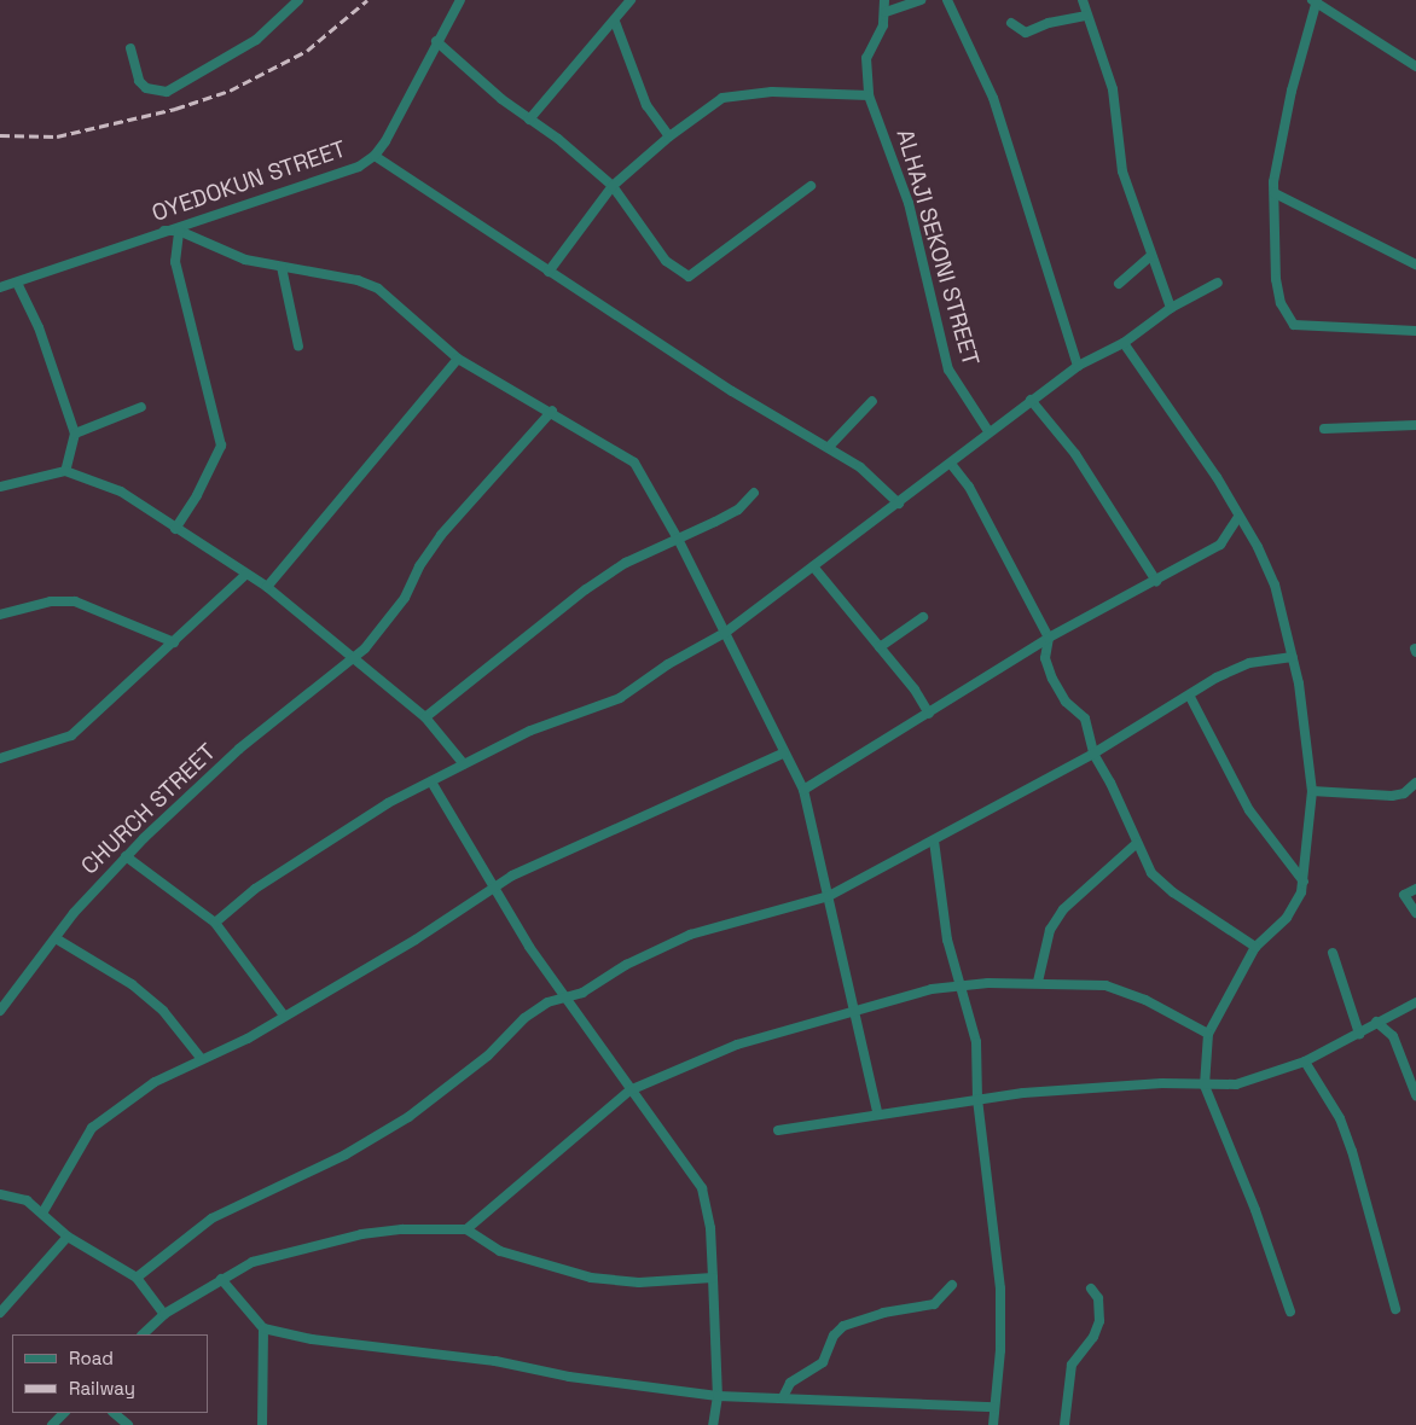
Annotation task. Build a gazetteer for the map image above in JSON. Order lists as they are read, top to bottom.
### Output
{
  "streets": {
    "street": ["OYEDOKUN STREET", "ALHAJI SEKONI STREET", "CHURCH STREET"]
  },
  "legend": ["Road", "Railway"]
}
